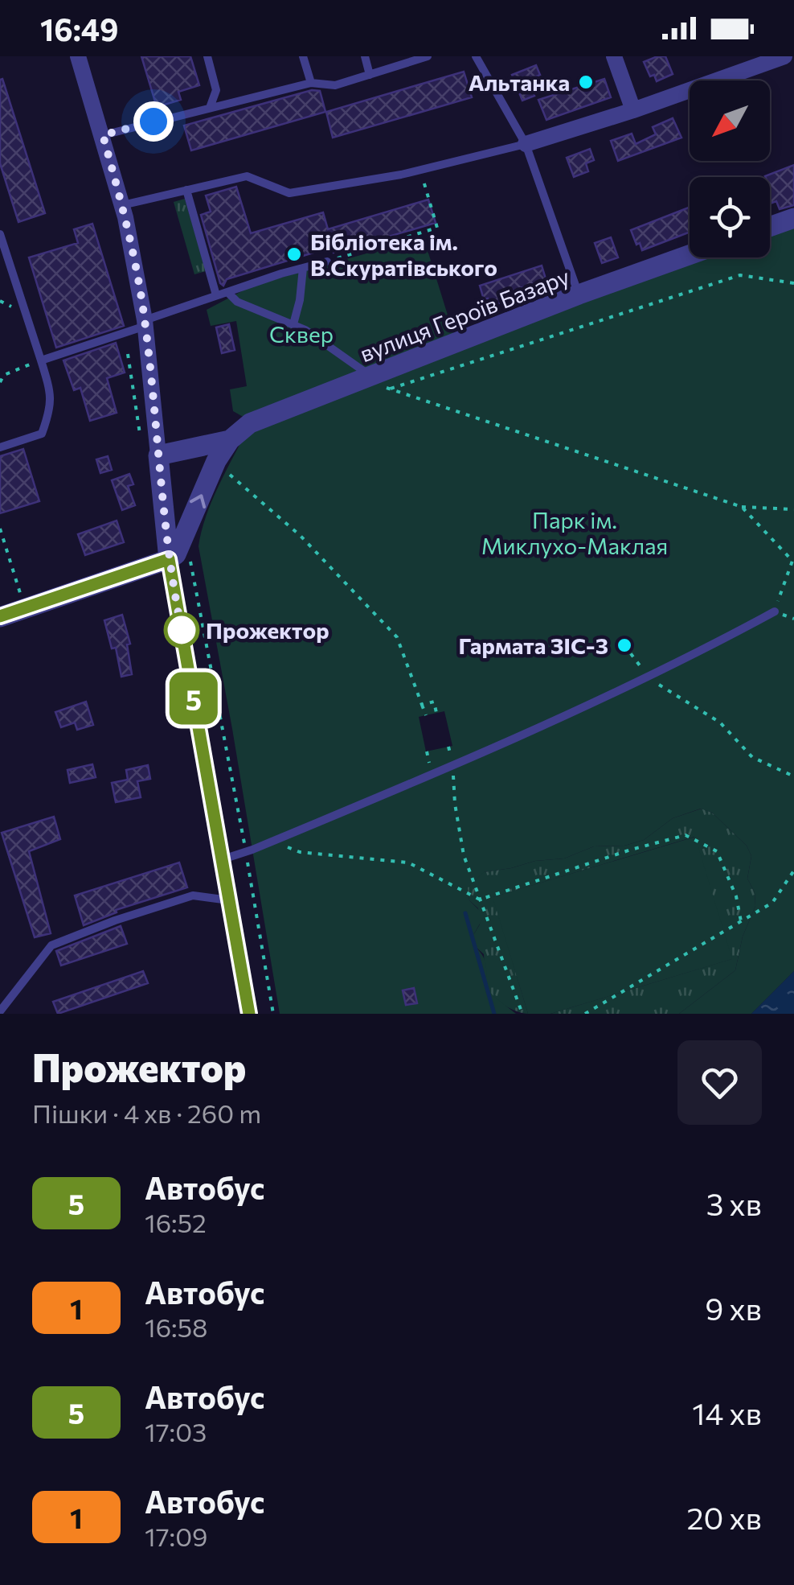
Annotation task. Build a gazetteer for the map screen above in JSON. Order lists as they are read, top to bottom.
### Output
{
  "streets": {
    "street": ["вулиця Героїв Базару"]
  },
  "parks": ["Сквер", "Парк ім. Миклухо-Маклая"],
  "places": [
    "Альтанка",
    "Бібліотека ім. В.Скуратівського",
    "Прожектор",
    "Гармата ЗІС-3"
  ],
  "lines": ["bus line 5"],
  "north": "bottom left",
  "page": {
    "status": "16:49",
    "on_map": "5",
    "heading": ["Прожектор", "Пішки · 4 хв · 260 m"],
    "list": [
      {
        "mark": "5",
        "name": "Автобус",
        "note": "16:52",
        "value": "3 хв"
      },
      {
        "mark": "1",
        "name": "Автобус",
        "note": "16:58",
        "value": "9 хв"
      },
      {
        "mark": "5",
        "name": "Автобус",
        "note": "17:03",
        "value": "14 хв"
      },
      {
        "mark": "1",
        "name": "Автобус",
        "note": "17:09",
        "value": "20 хв"
      }
    ]
  }
}
